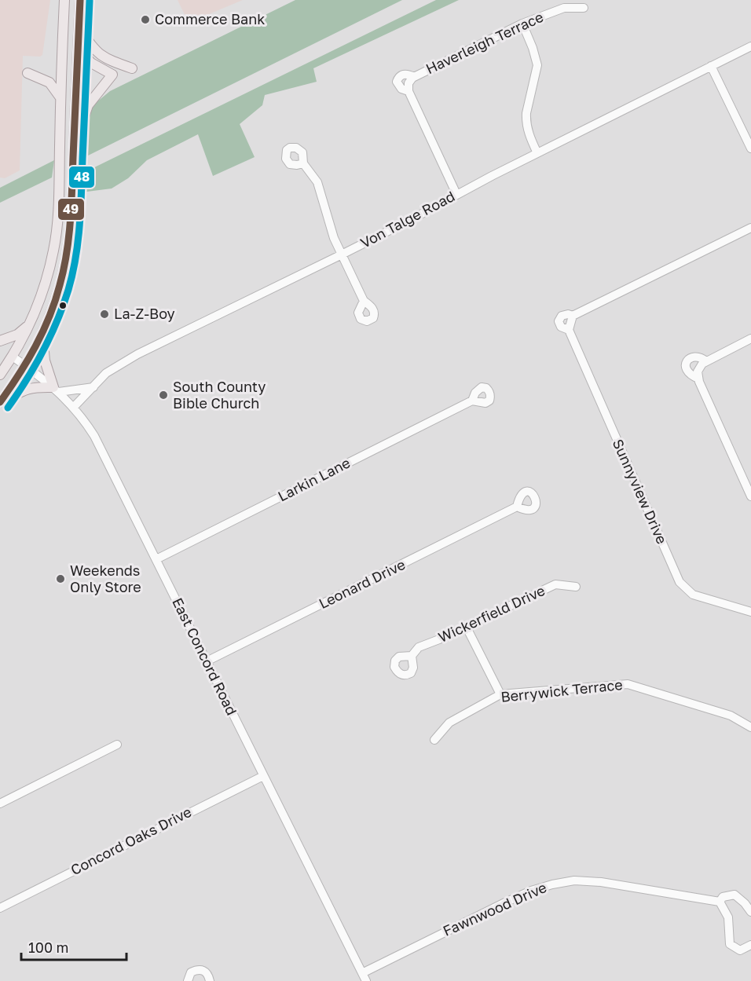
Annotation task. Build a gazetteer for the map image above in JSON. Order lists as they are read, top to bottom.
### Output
{
  "streets": {
    "street": [
      "Haverleigh Terrace",
      "Von Talge Road",
      "Larkin Lane",
      "Sunnyview Drive",
      "Leonard Drive",
      "Wickerfield Drive",
      "East Concord Road",
      "Berrywick Terrace",
      "Concord Oaks Drive",
      "Fawnwood Drive"
    ]
  },
  "crossings": [
    ["Haverleigh Terrace", "Von Talge Road"],
    ["Von Talge Road", "East Concord Road"],
    ["Larkin Lane", "East Concord Road"],
    ["Leonard Drive", "East Concord Road"],
    ["East Concord Road", "Concord Oaks Drive"],
    ["East Concord Road", "Fawnwood Drive"]
  ],
  "places": [
    "Commerce Bank",
    "La-Z-Boy",
    "South County Bible Church",
    "Weekends Only Store"
  ],
  "lines": ["transit line 49", "transit line 48"],
  "scale_bar": "100 m"
}
